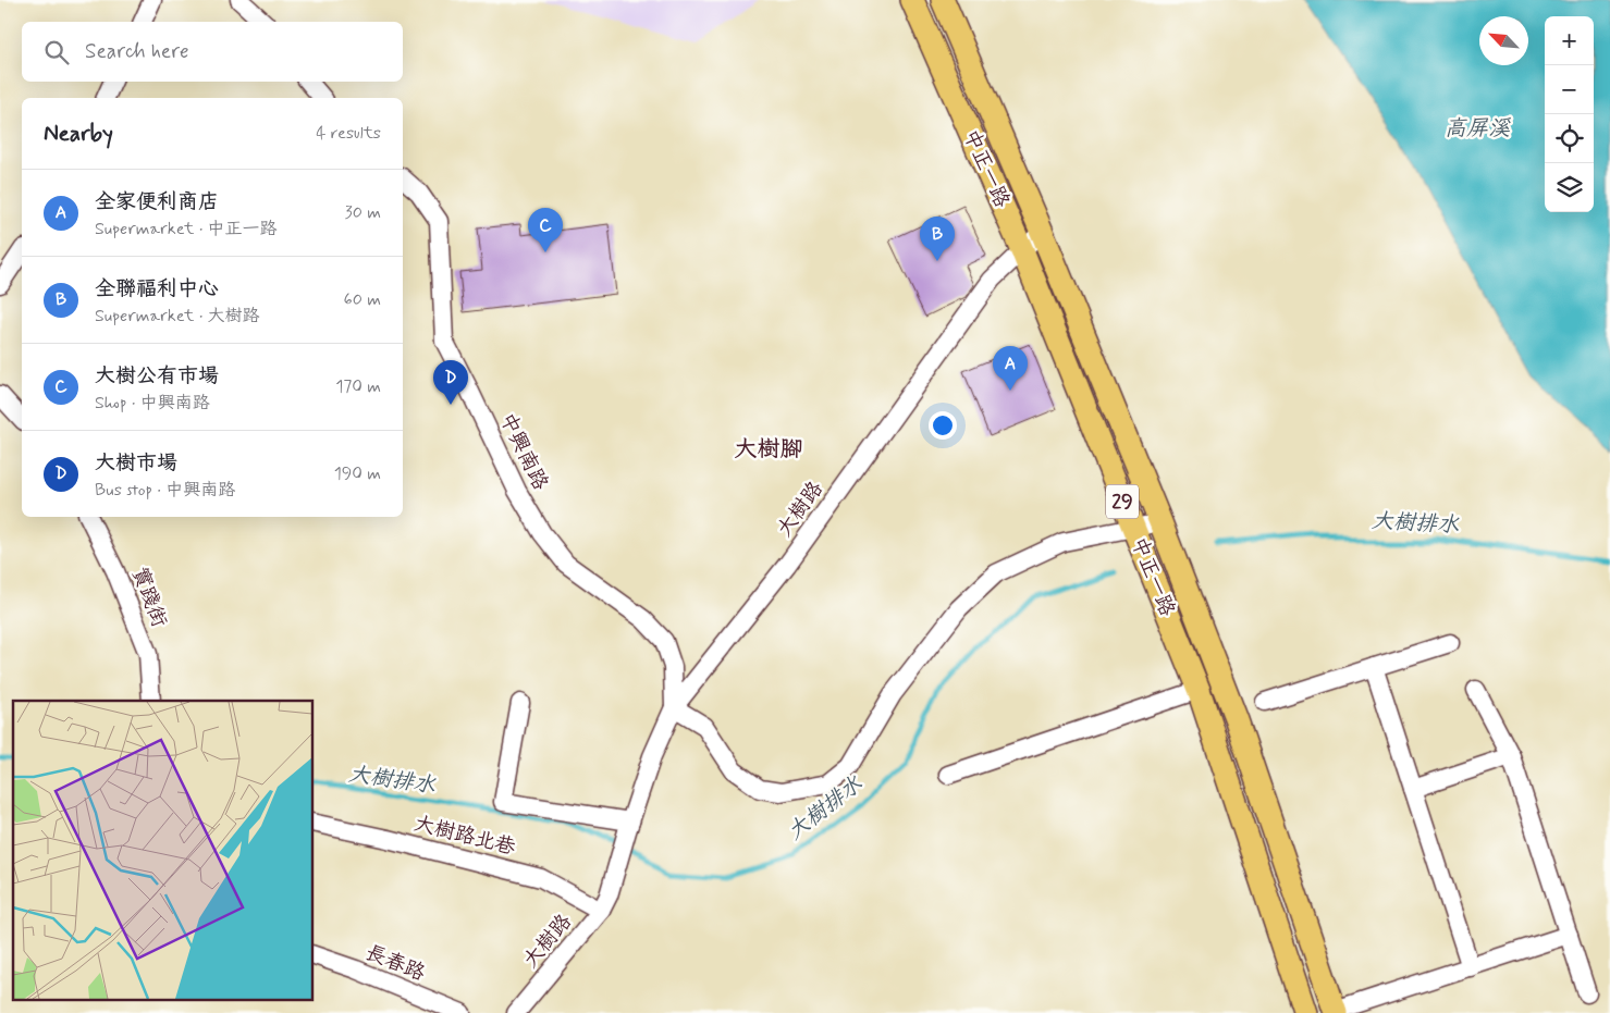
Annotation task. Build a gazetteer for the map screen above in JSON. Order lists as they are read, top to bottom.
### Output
{
  "streets": {
    "main road": ["中正一路", "29"],
    "street": [
      "中興南路",
      "大樹路",
      "實踐街",
      "大樹路北巷",
      "長春路"
    ]
  },
  "crossings": [
    ["中正一路", "大樹路"],
    ["中興南路", "大樹路"],
    ["大樹路", "大樹路北巷"]
  ],
  "districts": ["大樹腳"],
  "water": ["高屏溪", "大樹排水"],
  "north": "top left",
  "page": {
    "map_buttons": ["+", "−"],
    "search": "Search here",
    "heading": ["Nearby", "4 results"],
    "list": [
      {
        "mark": "A",
        "name": "全家便利商店",
        "note": "Supermarket · 中正一路",
        "value": "30 m"
      },
      {
        "mark": "B",
        "name": "全聯福利中心",
        "note": "Supermarket · 大樹路",
        "value": "60 m"
      },
      {
        "mark": "C",
        "name": "大樹公有市場",
        "note": "Shop · 中興南路",
        "value": "170 m"
      },
      {
        "mark": "D",
        "name": "大樹市場",
        "note": "Bus stop · 中興南路",
        "value": "190 m"
      }
    ],
    "pins": [
      "C",
      "B",
      "A",
      "D"
    ]
  }
}
